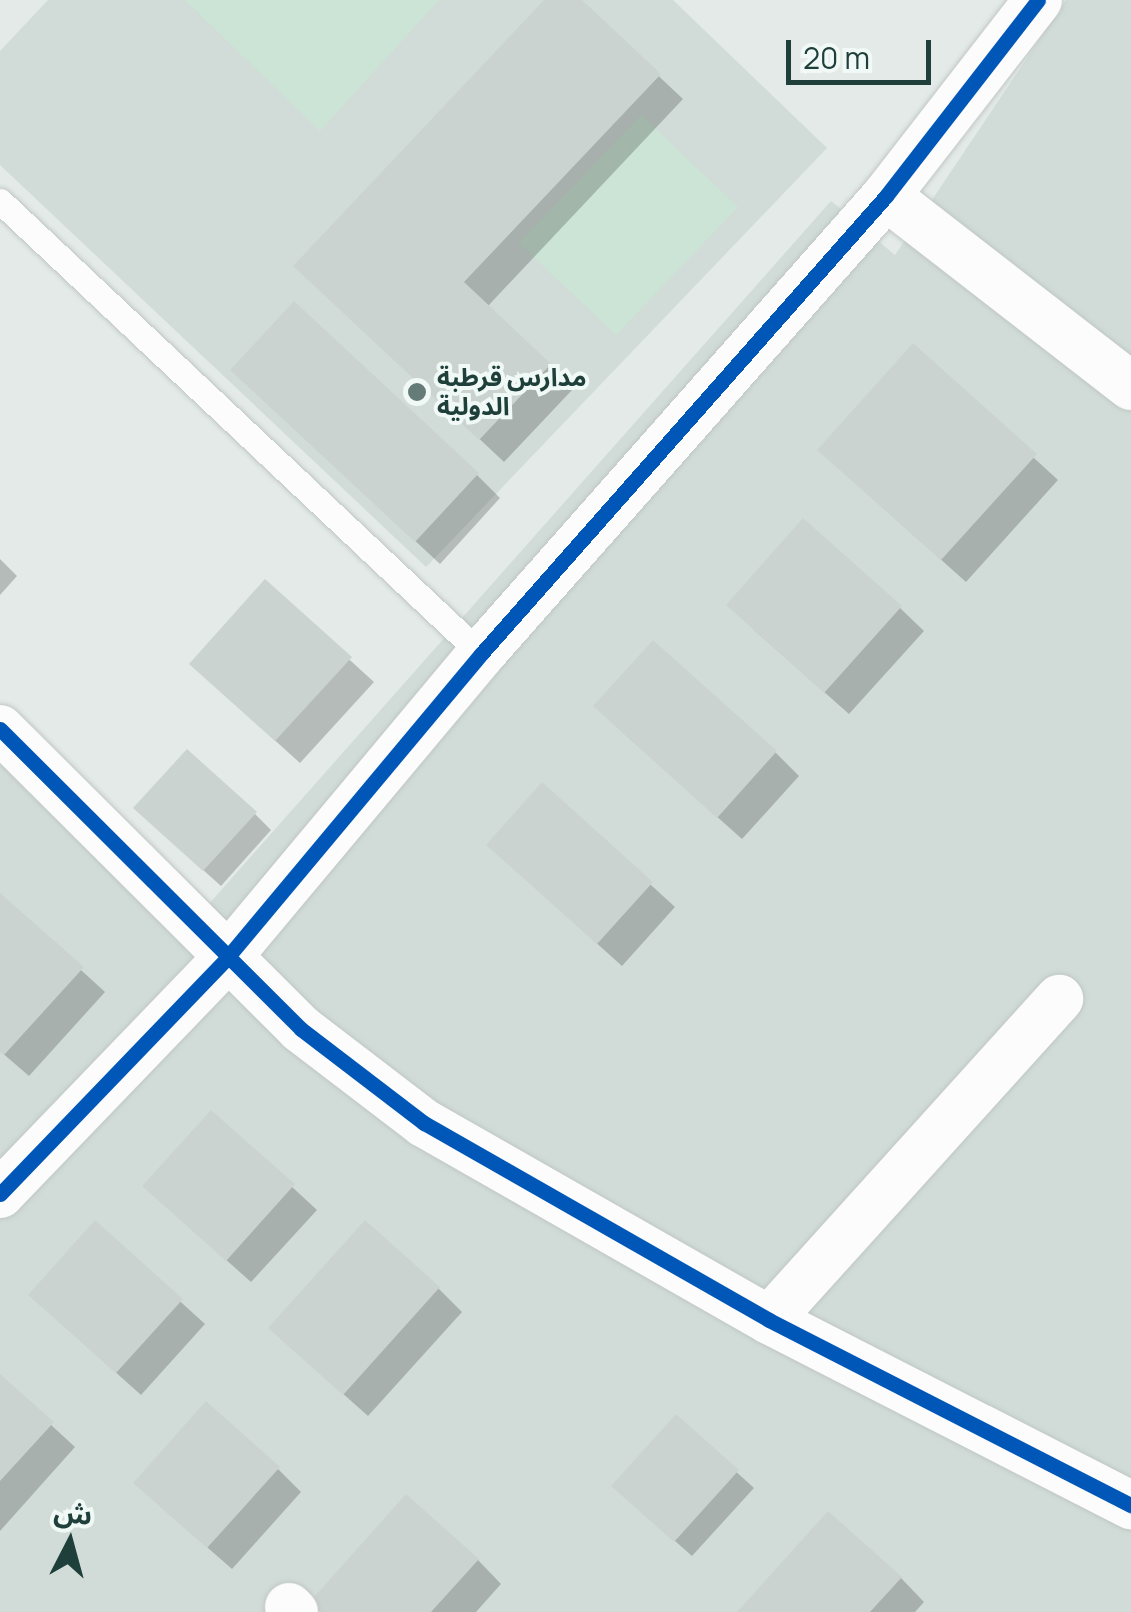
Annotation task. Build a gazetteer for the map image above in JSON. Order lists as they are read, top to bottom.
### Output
{
  "places": ["مدارس قرطبة الدولية"],
  "scale_bar": "20 m",
  "north": "top"
}
